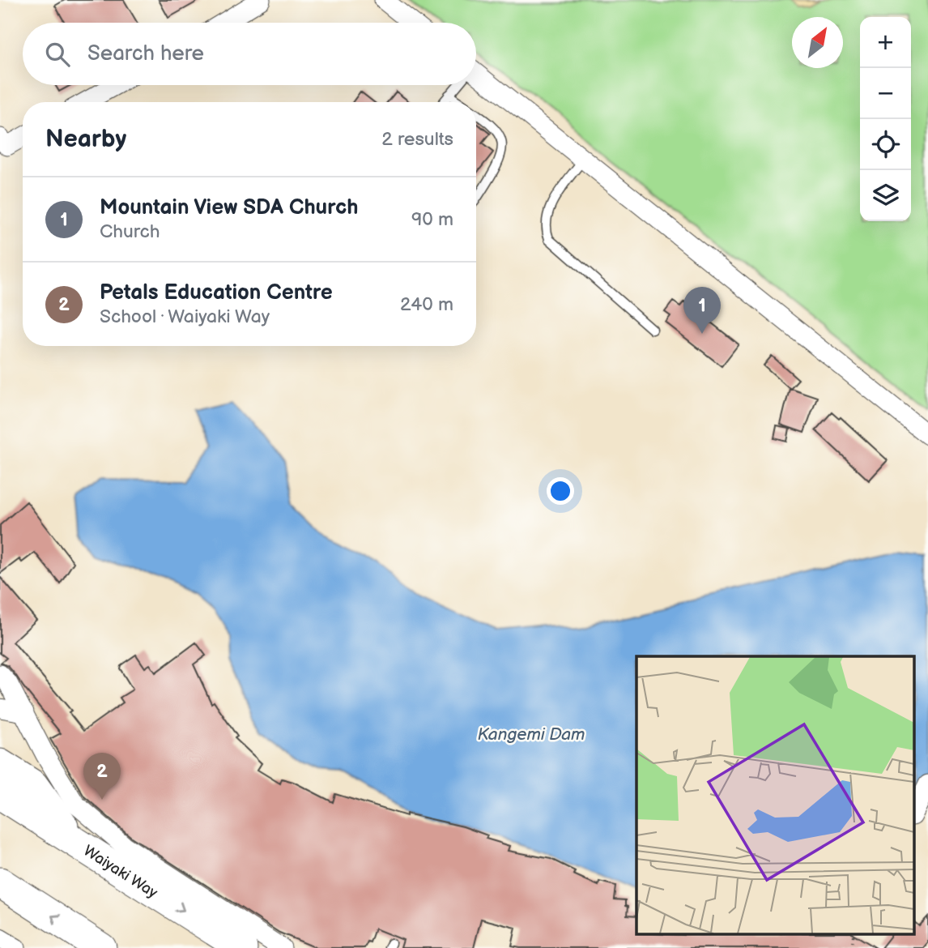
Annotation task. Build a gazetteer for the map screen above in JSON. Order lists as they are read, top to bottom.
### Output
{
  "streets": {
    "highway": ["Waiyaki Way"]
  },
  "water": ["Kangemi Dam"],
  "north": "top right",
  "page": {
    "map_buttons": ["+", "−"],
    "search": "Search here",
    "heading": ["Nearby", "2 results"],
    "list": [
      {
        "mark": "1",
        "name": "Mountain View SDA Church",
        "note": "Church",
        "value": "90 m"
      },
      {
        "mark": "2",
        "name": "Petals Education Centre",
        "note": "School · Waiyaki Way",
        "value": "240 m"
      }
    ],
    "pins": ["1", "2"]
  }
}
